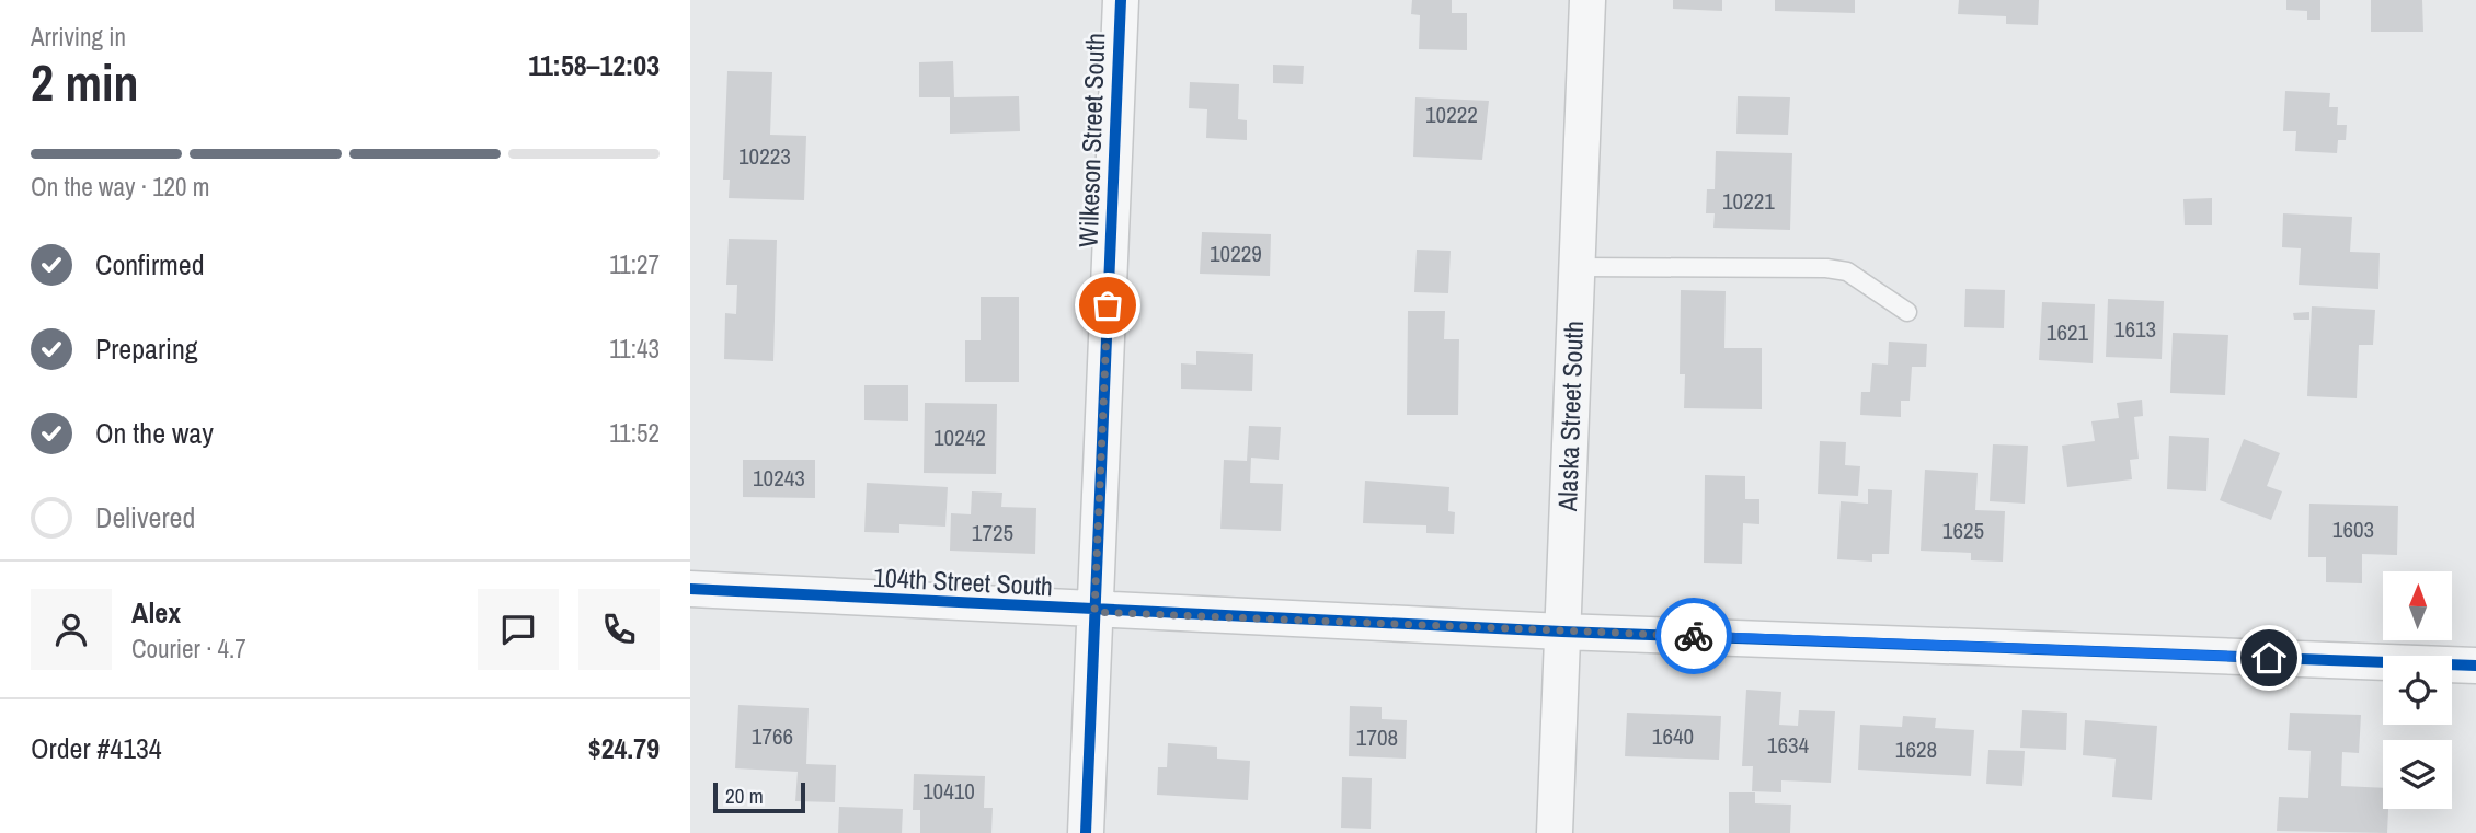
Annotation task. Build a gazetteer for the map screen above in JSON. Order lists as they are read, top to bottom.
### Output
{
  "streets": {
    "street": ["Wilkeson Street South", "Alaska Street South", "104th Street South"]
  },
  "crossings": [
    ["Wilkeson Street South", "104th Street South"],
    ["Alaska Street South", "104th Street South"]
  ],
  "house_numbers": [
    "10222",
    "10223",
    "10221",
    "10229",
    "1613",
    "1621",
    "10242",
    "10243",
    "1603",
    "1625",
    "1725",
    "1766",
    "1640",
    "1708",
    "1634",
    "1628",
    "10410"
  ],
  "scale_bar": "20 m",
  "north": "top",
  "page": {
    "heading": ["2 min", "Arriving in", "11:58–12:03"],
    "panel": [
      "Alex",
      "Courier · 4.7",
      "Order #4134",
      "$24.79"
    ],
    "bar": "On the way · 120 m",
    "list": [
      ["Confirmed", "11:27"],
      ["Preparing", "11:43"],
      ["On the way", "11:52"],
      "Delivered"
    ],
    "scale": "20 m"
  }
}
